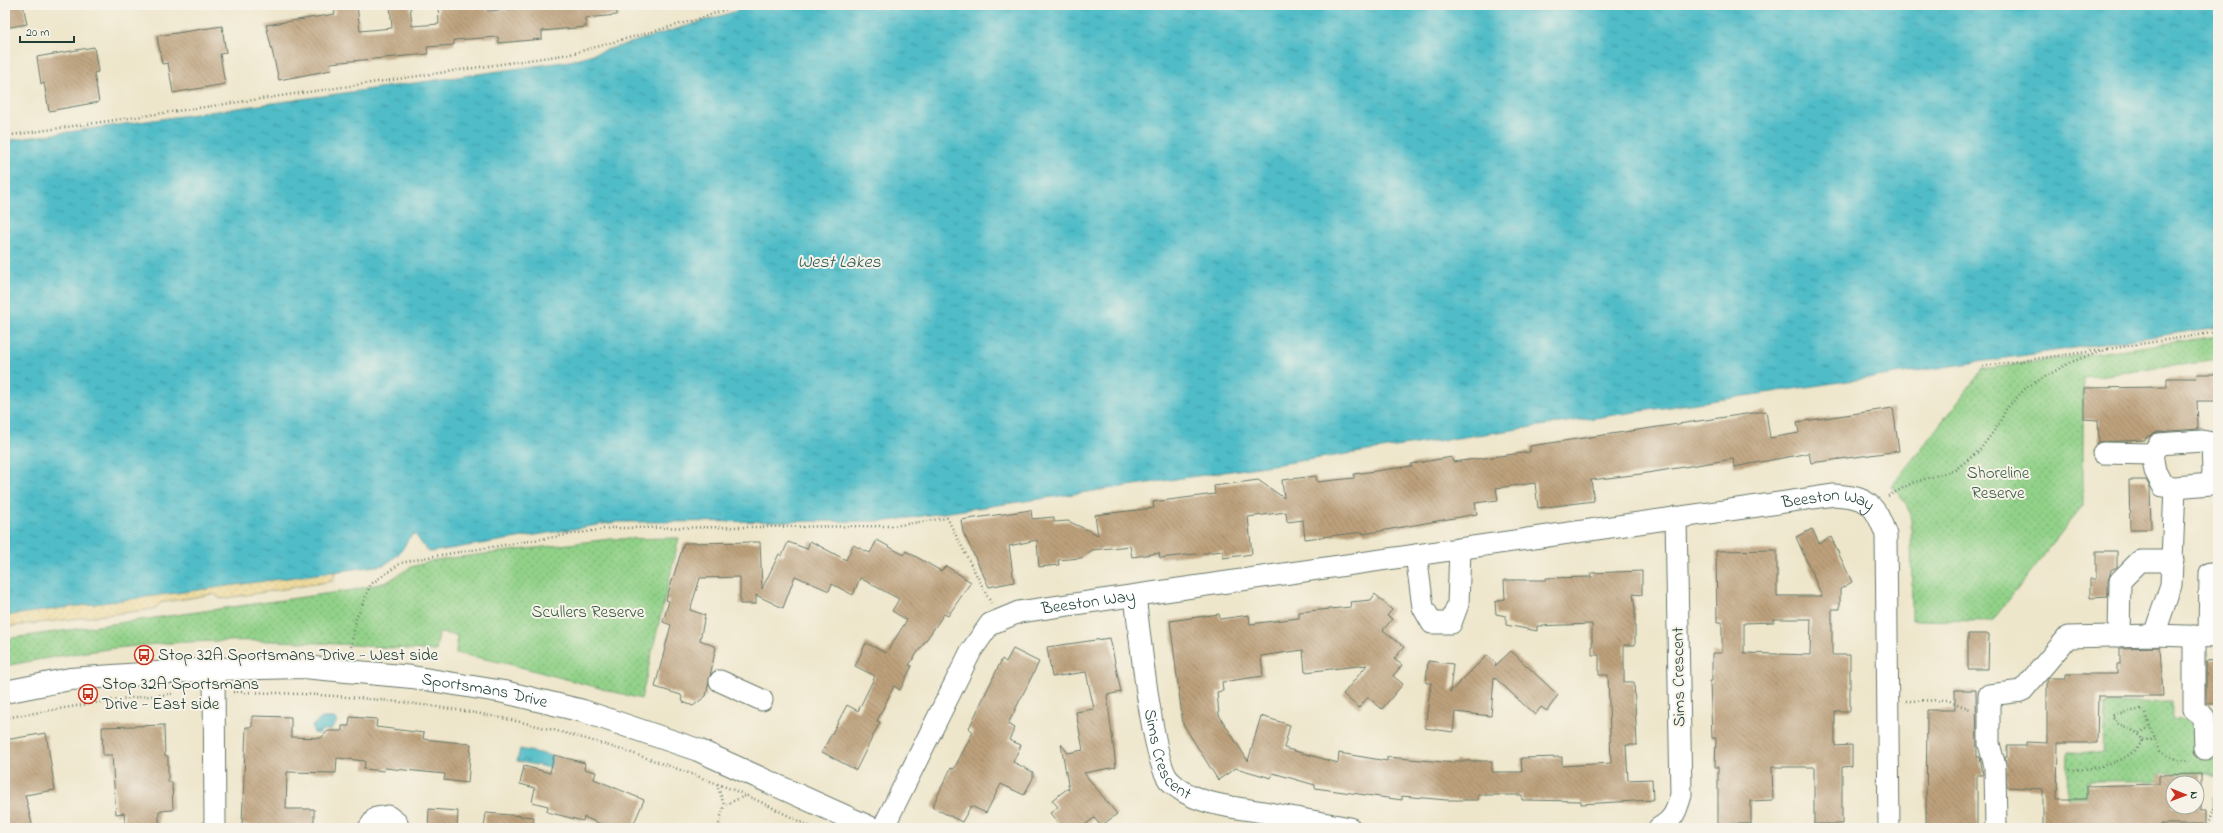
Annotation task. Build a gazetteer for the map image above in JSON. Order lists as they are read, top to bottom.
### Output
{
  "streets": {
    "street": ["Beeston Way", "Sims Crescent", "Sportsmans Drive"]
  },
  "crossings": [
    ["Beeston Way", "Sims Crescent"]
  ],
  "water": ["West Lakes"],
  "parks": ["Shoreline Reserve", "Scullers Reserve"],
  "places": {
    "bus stop": ["Stop 32A Sportsmans Drive - West side", "Stop 32A Sportsmans Drive - East side"]
  },
  "scale_bar": "20 m",
  "north": "right"
}
